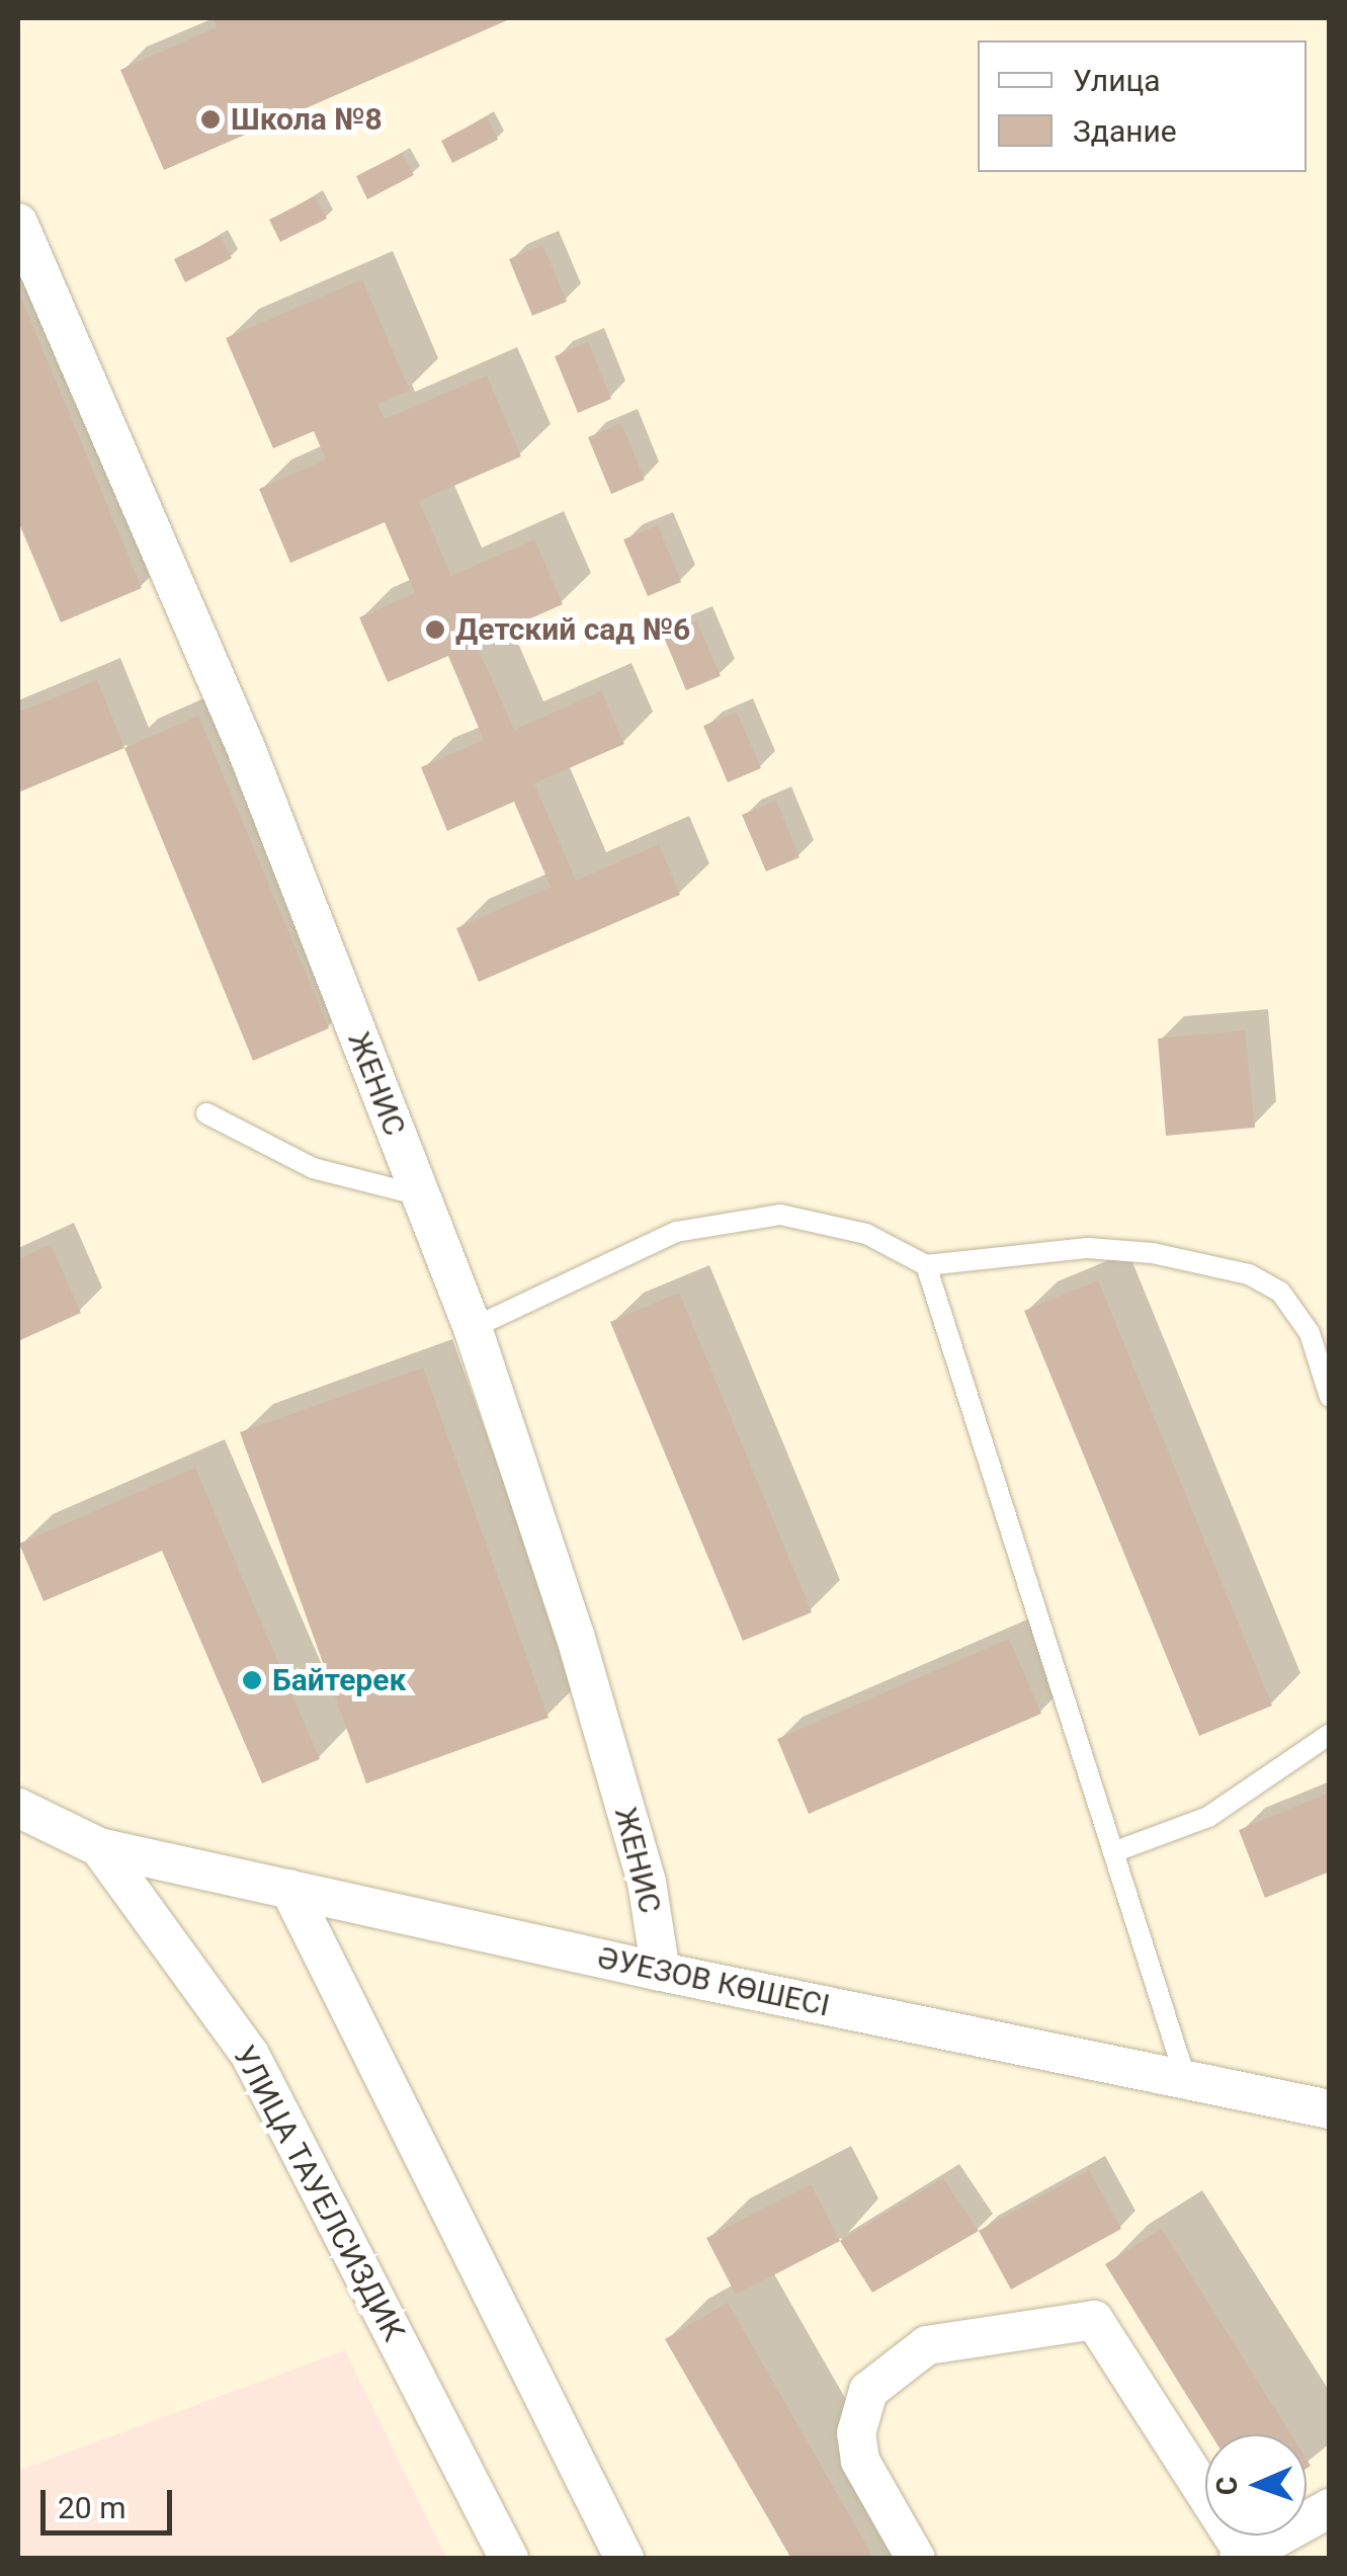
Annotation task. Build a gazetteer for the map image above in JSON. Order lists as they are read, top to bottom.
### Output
{
  "streets": {
    "street": ["ЖЕНИС", "ӘУЕЗОВ КӨШЕСІ", "УЛИЦА ТАУЕЛСИЗДИК"]
  },
  "crossings": [
    ["ЖЕНИС", "ӘУЕЗОВ КӨШЕСІ"],
    ["ӘУЕЗОВ КӨШЕСІ", "УЛИЦА ТАУЕЛСИЗДИК"]
  ],
  "places": ["Школа №8", "Детский сад №6", "Байтерек"],
  "legend": ["Улица", "Здание"],
  "scale_bar": "20 m",
  "north": "left"
}
